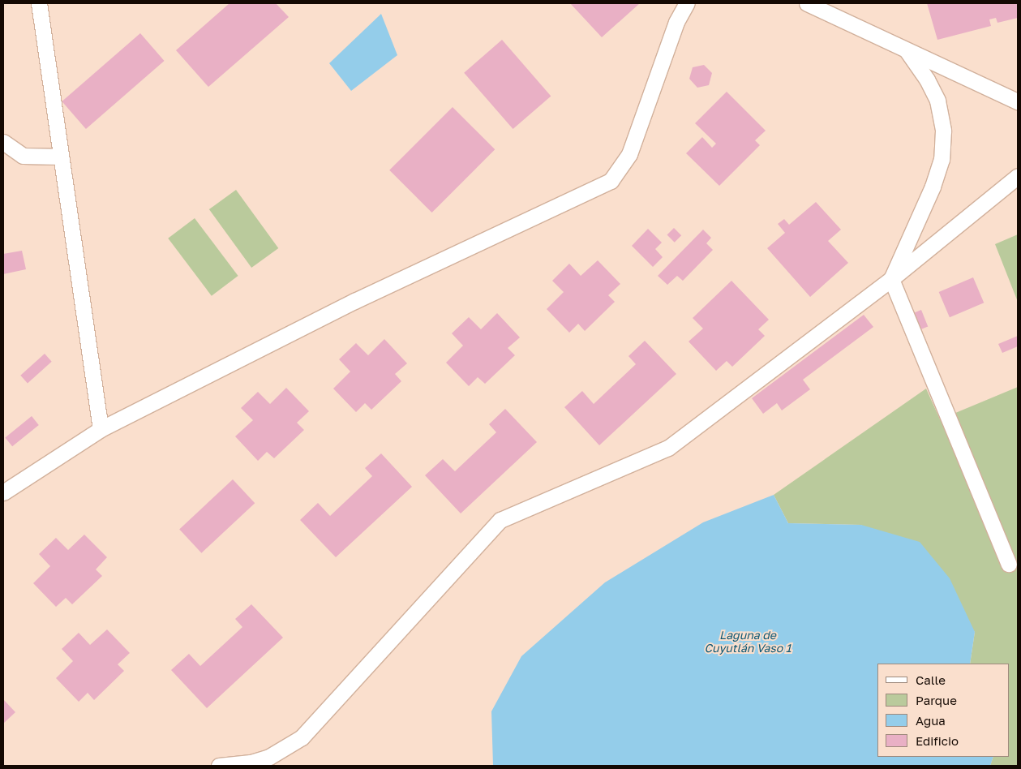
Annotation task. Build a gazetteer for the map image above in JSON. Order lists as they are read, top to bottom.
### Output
{
  "water": ["Laguna de Cuyutlán Vaso 1"],
  "legend": [
    "Calle",
    "Parque",
    "Agua",
    "Edificio"
  ]
}
